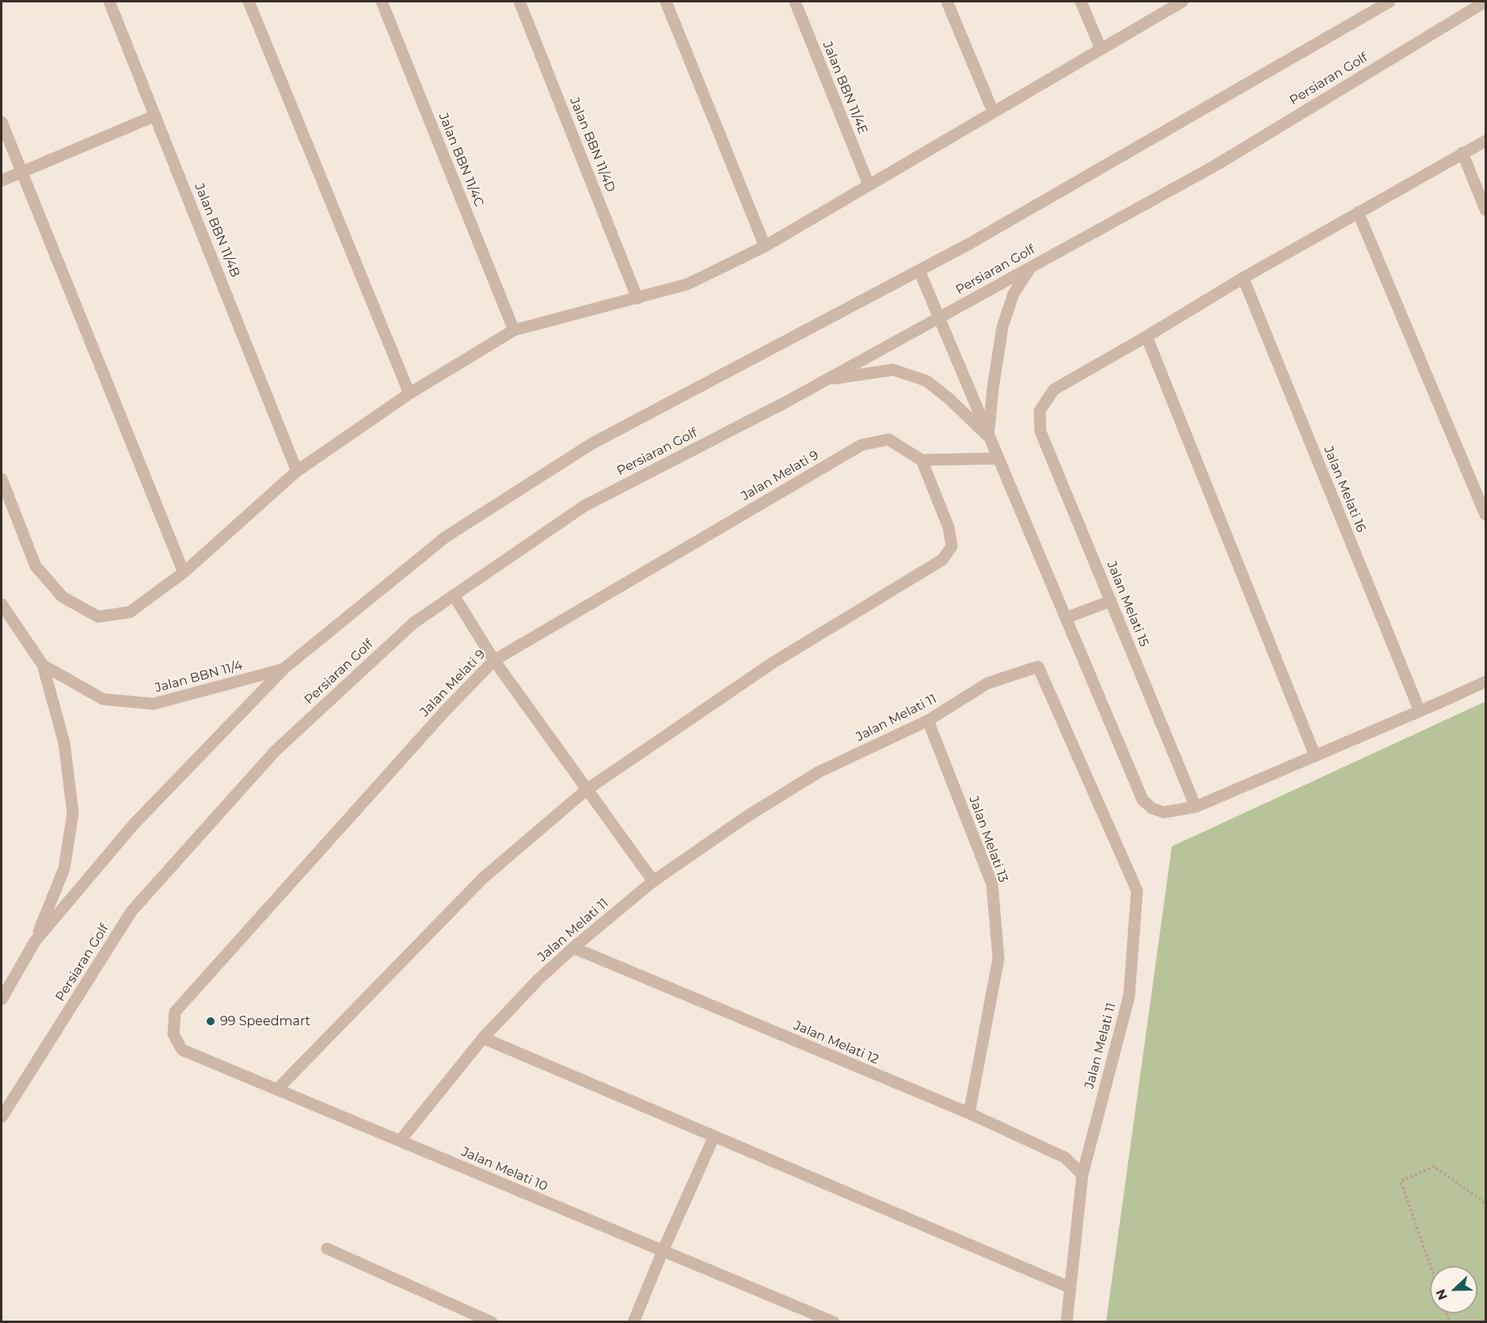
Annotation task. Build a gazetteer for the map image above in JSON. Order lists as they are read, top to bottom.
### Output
{
  "streets": {
    "street": [
      "Persiaran Golf",
      "Jalan BBN 11/4E",
      "Jalan BBN 11/4D",
      "Jalan BBN 11/4C",
      "Jalan BBN 11/4B",
      "Jalan Melati 9",
      "Jalan Melati 16",
      "Jalan Melati 15",
      "Jalan BBN 11/4",
      "Jalan Melati 11",
      "Jalan Melati 13",
      "Jalan Melati 12",
      "Jalan Melati 10"
    ]
  },
  "crossings": [
    ["Jalan Melati 9", "Jalan Melati 10"],
    ["Jalan Melati 11", "Jalan Melati 13"],
    ["Jalan Melati 11", "Jalan Melati 12"],
    ["Jalan Melati 11", "Jalan Melati 10"],
    ["Jalan Melati 13", "Jalan Melati 12"]
  ],
  "places": ["99 Speedmart"],
  "north": "left"
}
